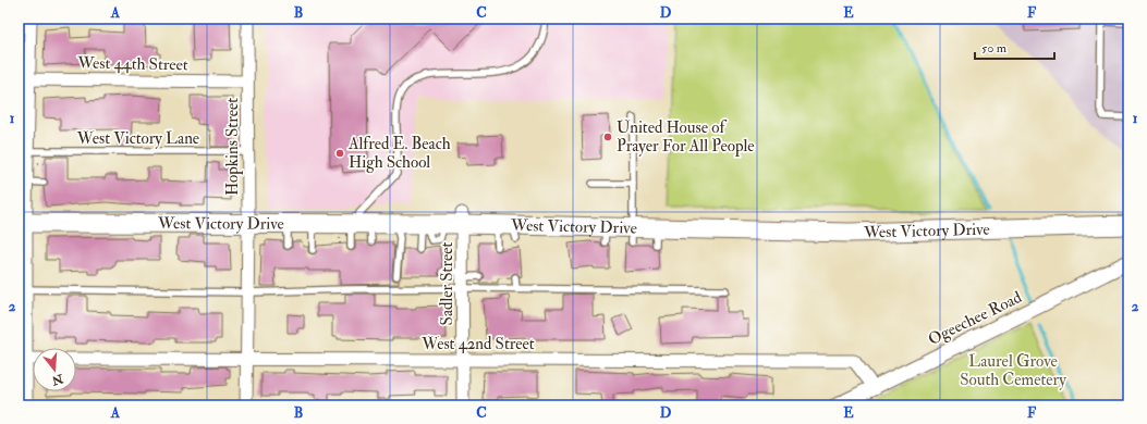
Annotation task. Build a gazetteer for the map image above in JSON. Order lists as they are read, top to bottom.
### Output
{
  "streets": {
    "main road": ["West Victory Drive"],
    "street": [
      "West 44th Street",
      "Hopkins Street",
      "Sadler Street",
      "Ogeechee Road",
      "West 42nd Street"
    ],
    "lane": ["West Victory Lane"]
  },
  "crossings": [
    ["West 44th Street", "Hopkins Street"],
    ["West Victory Lane", "Hopkins Street"],
    ["Hopkins Street", "West Victory Drive"],
    ["Hopkins Street", "West 42nd Street"],
    ["West Victory Drive", "Sadler Street"],
    ["Sadler Street", "West 42nd Street"],
    ["Ogeechee Road", "West 42nd Street"]
  ],
  "parks": ["Laurel Grove South Cemetery"],
  "places": ["United House of Prayer For All People", "Alfred E. Beach High School"],
  "scale_bar": "50 m",
  "north": "bottom",
  "grid": {
    "columns": [
      "A",
      "B",
      "C",
      "D",
      "E",
      "F"
    ],
    "rows": ["1", "2"]
  }
}
